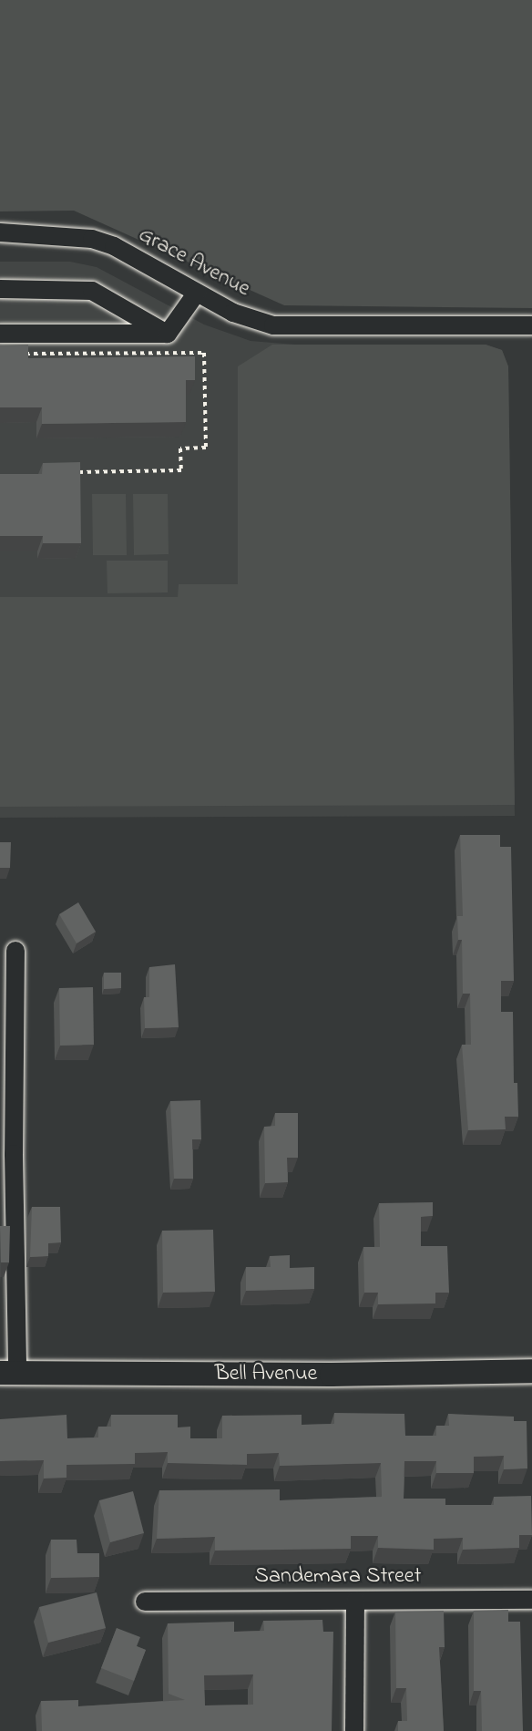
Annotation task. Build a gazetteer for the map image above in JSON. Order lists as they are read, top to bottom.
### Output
{
  "streets": {
    "main road": ["Bell Avenue"],
    "street": ["Grace Avenue", "Sandemara Street"]
  }
}
